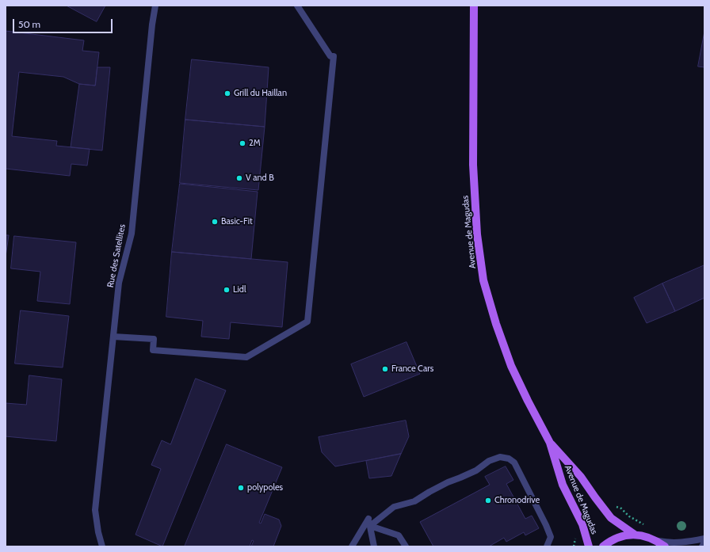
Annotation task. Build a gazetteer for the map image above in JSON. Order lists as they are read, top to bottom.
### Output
{
  "streets": {
    "main road": ["Avenue de Magudas"],
    "street": ["Rue des Satellites"]
  },
  "places": [
    "Grill du Haillan",
    "2M",
    "V and B",
    "Basic-Fit",
    "Lidl",
    "France Cars",
    "polypoles",
    "Chronodrive"
  ],
  "scale_bar": "50 m"
}
